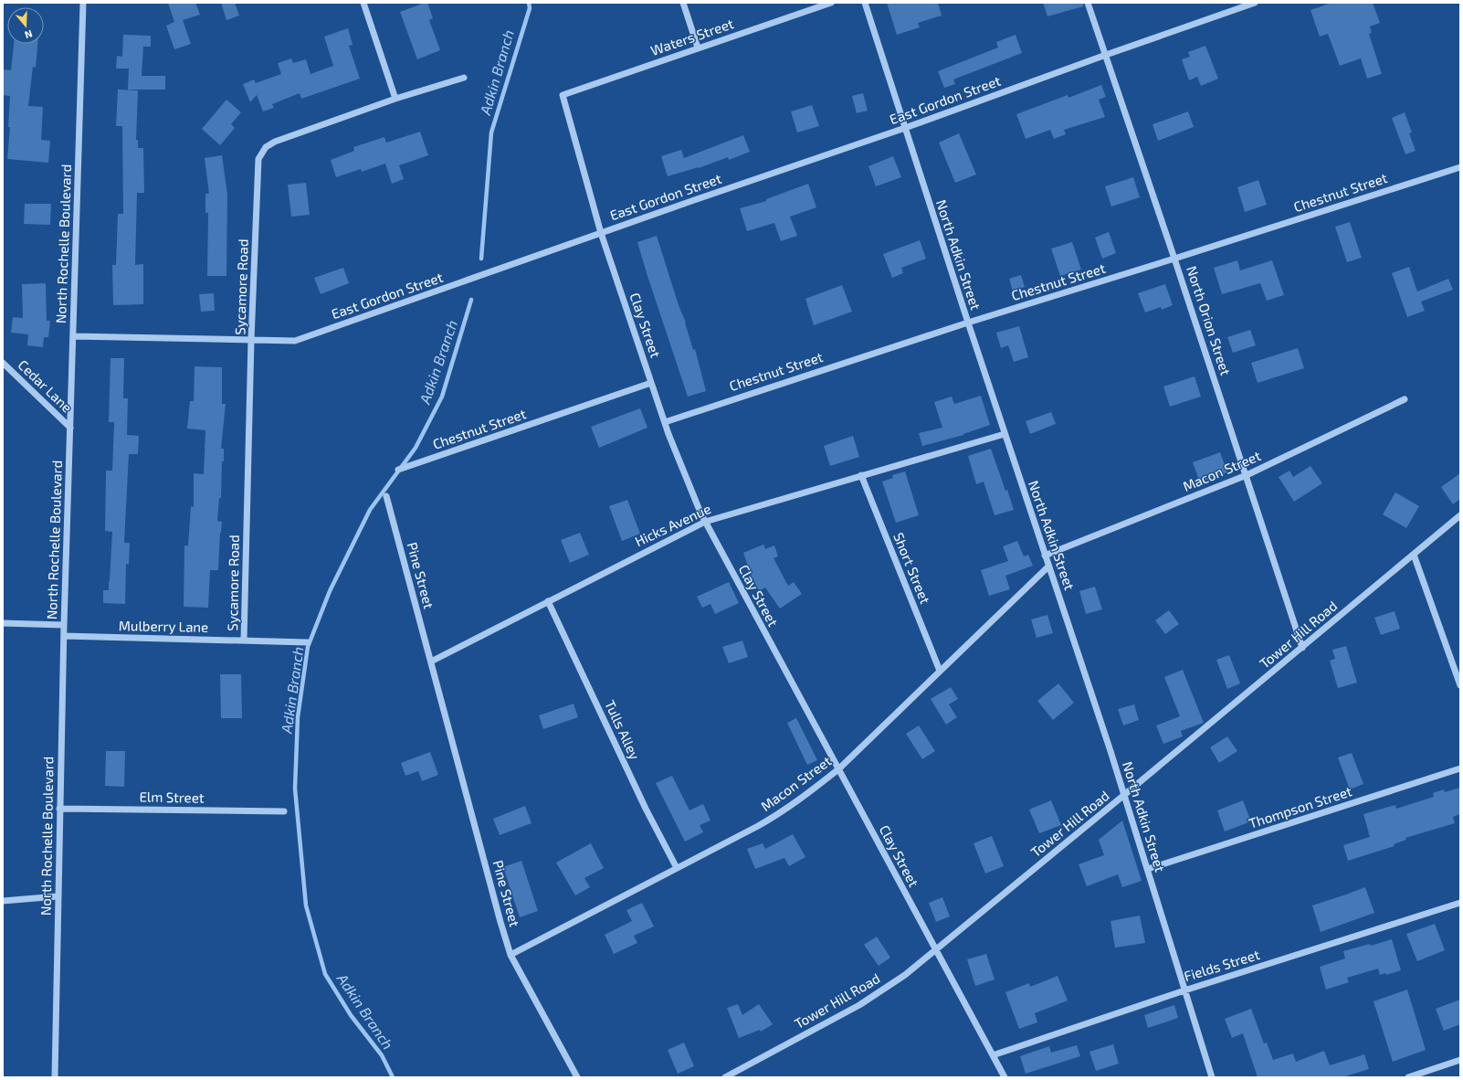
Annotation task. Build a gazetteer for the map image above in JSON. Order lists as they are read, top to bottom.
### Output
{
  "streets": {
    "street": [
      "Waters Street",
      "East Gordon Street",
      "Chestnut Street",
      "North Rochelle Boulevard",
      "North Adkin Street",
      "Sycamore Road",
      "North Orion Street",
      "Clay Street",
      "Cedar Lane",
      "Macon Street",
      "Hicks Avenue",
      "Short Street",
      "Pine Street",
      "Mulberry Lane",
      "Tower Hill Road",
      "Tulls Alley",
      "Elm Street",
      "Thompson Street",
      "Fields Street"
    ]
  },
  "crossings": [
    ["Waters Street", "Clay Street"],
    ["East Gordon Street", "North Rochelle Boulevard"],
    ["East Gordon Street", "North Adkin Street"],
    ["East Gordon Street", "Sycamore Road"],
    ["East Gordon Street", "North Orion Street"],
    ["East Gordon Street", "Clay Street"],
    ["Chestnut Street", "North Adkin Street"],
    ["Chestnut Street", "North Orion Street"],
    ["Chestnut Street", "Clay Street"],
    ["North Rochelle Boulevard", "Cedar Lane"],
    ["North Rochelle Boulevard", "Mulberry Lane"],
    ["North Rochelle Boulevard", "Elm Street"],
    ["North Adkin Street", "Macon Street"],
    ["North Adkin Street", "Hicks Avenue"],
    ["North Adkin Street", "Tower Hill Road"],
    ["North Adkin Street", "Thompson Street"],
    ["North Adkin Street", "Fields Street"],
    ["Sycamore Road", "Mulberry Lane"],
    ["North Orion Street", "Macon Street"],
    ["North Orion Street", "Tower Hill Road"],
    ["Clay Street", "Macon Street"],
    ["Clay Street", "Hicks Avenue"],
    ["Clay Street", "Tower Hill Road"],
    ["Clay Street", "Fields Street"],
    ["Macon Street", "Short Street"],
    ["Macon Street", "Pine Street"],
    ["Macon Street", "Tulls Alley"],
    ["Hicks Avenue", "Short Street"],
    ["Hicks Avenue", "Pine Street"],
    ["Hicks Avenue", "Tulls Alley"]
  ],
  "water": ["Adkin Branch"],
  "north": "bottom"
}
